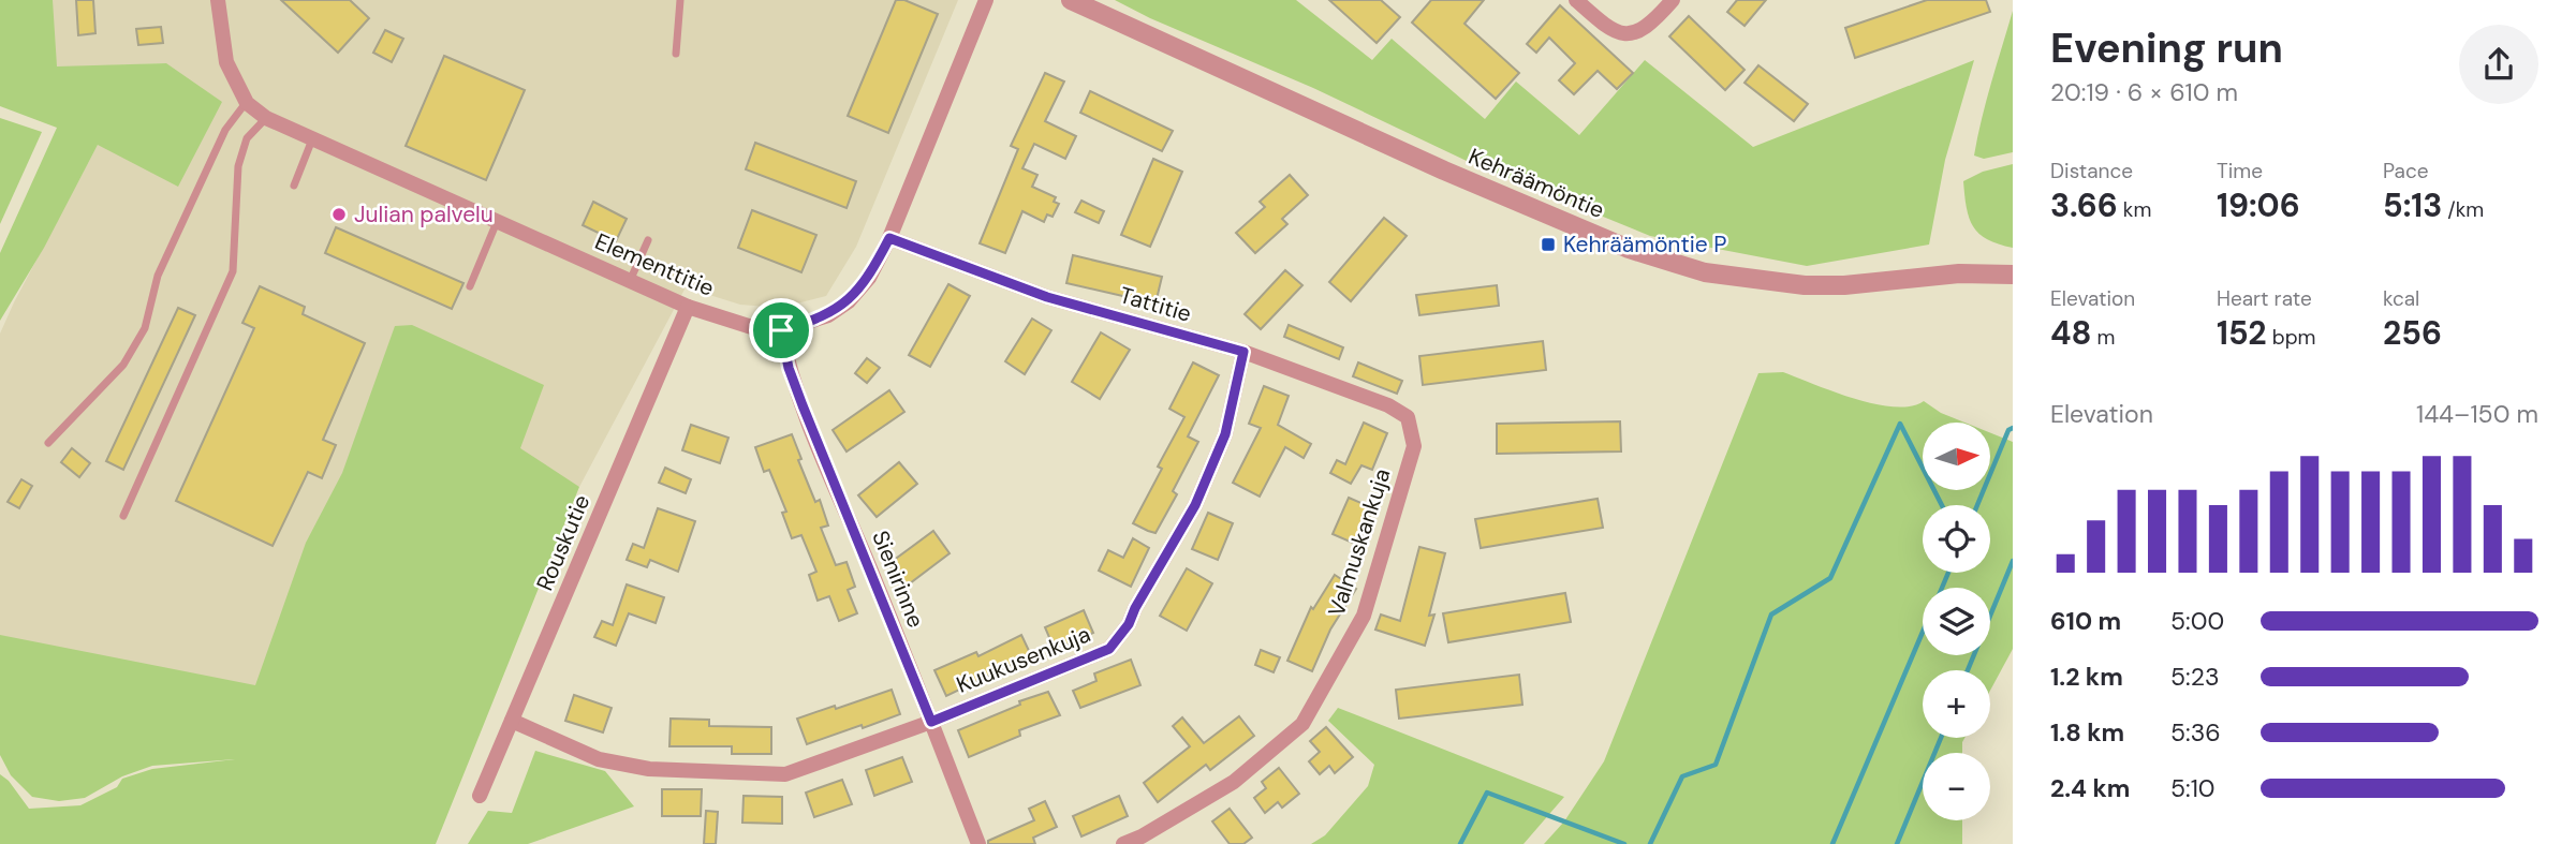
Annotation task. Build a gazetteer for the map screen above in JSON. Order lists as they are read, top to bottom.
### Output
{
  "streets": {
    "street": [
      "Kehräämöntie",
      "Elementtitie",
      "Tattitie",
      "Rouskutie",
      "Valmuskankuja",
      "Sienirinne",
      "Kuukusenkuja"
    ]
  },
  "crossings": [
    ["Elementtitie", "Tattitie"],
    ["Elementtitie", "Rouskutie"],
    ["Elementtitie", "Sienirinne"],
    ["Tattitie", "Valmuskankuja"],
    ["Tattitie", "Kuukusenkuja"],
    ["Rouskutie", "Kuukusenkuja"],
    ["Sienirinne", "Kuukusenkuja"]
  ],
  "places": {
    "other": ["Julian palvelu"],
    "transit": ["Kehräämöntie P"]
  },
  "north": "right",
  "page": {
    "heading": ["Evening run", "20:19 · 6 × 610 m"],
    "stats": [
      ["Distance", "3.66 km"],
      ["Time", "19:06"],
      ["Pace", "5:13 /km"],
      ["Elevation", "48 m"],
      ["Heart rate", "152 bpm"],
      ["kcal", "256"]
    ],
    "chart": ["Elevation", "144–150 m"],
    "map_buttons": ["+", "−"],
    "list": [
      {
        "name": "610 m",
        "note": "5:00"
      },
      {
        "name": "1.2 km",
        "note": "5:23"
      },
      {
        "name": "1.8 km",
        "note": "5:36"
      },
      {
        "name": "2.4 km",
        "note": "5:10"
      }
    ]
  }
}
